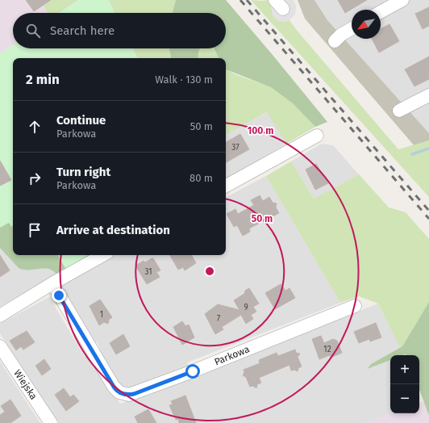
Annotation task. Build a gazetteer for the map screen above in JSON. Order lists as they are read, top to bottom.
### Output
{
  "streets": {
    "street": ["Parkowa", "Wiejska"]
  },
  "house_numbers": [
    "37",
    "31",
    "9",
    "1",
    "7",
    "12"
  ],
  "north": "bottom left",
  "page": {
    "search": "Search here",
    "heading": ["2 min", "Walk · 130 m"],
    "list": [
      ["Continue", "Parkowa", "50 m"],
      ["Turn right", "Parkowa", "80 m"],
      "Arrive at destination"
    ],
    "map_buttons": ["+", "−"]
  },
  "rings": ["100 m", "50 m"]
}
